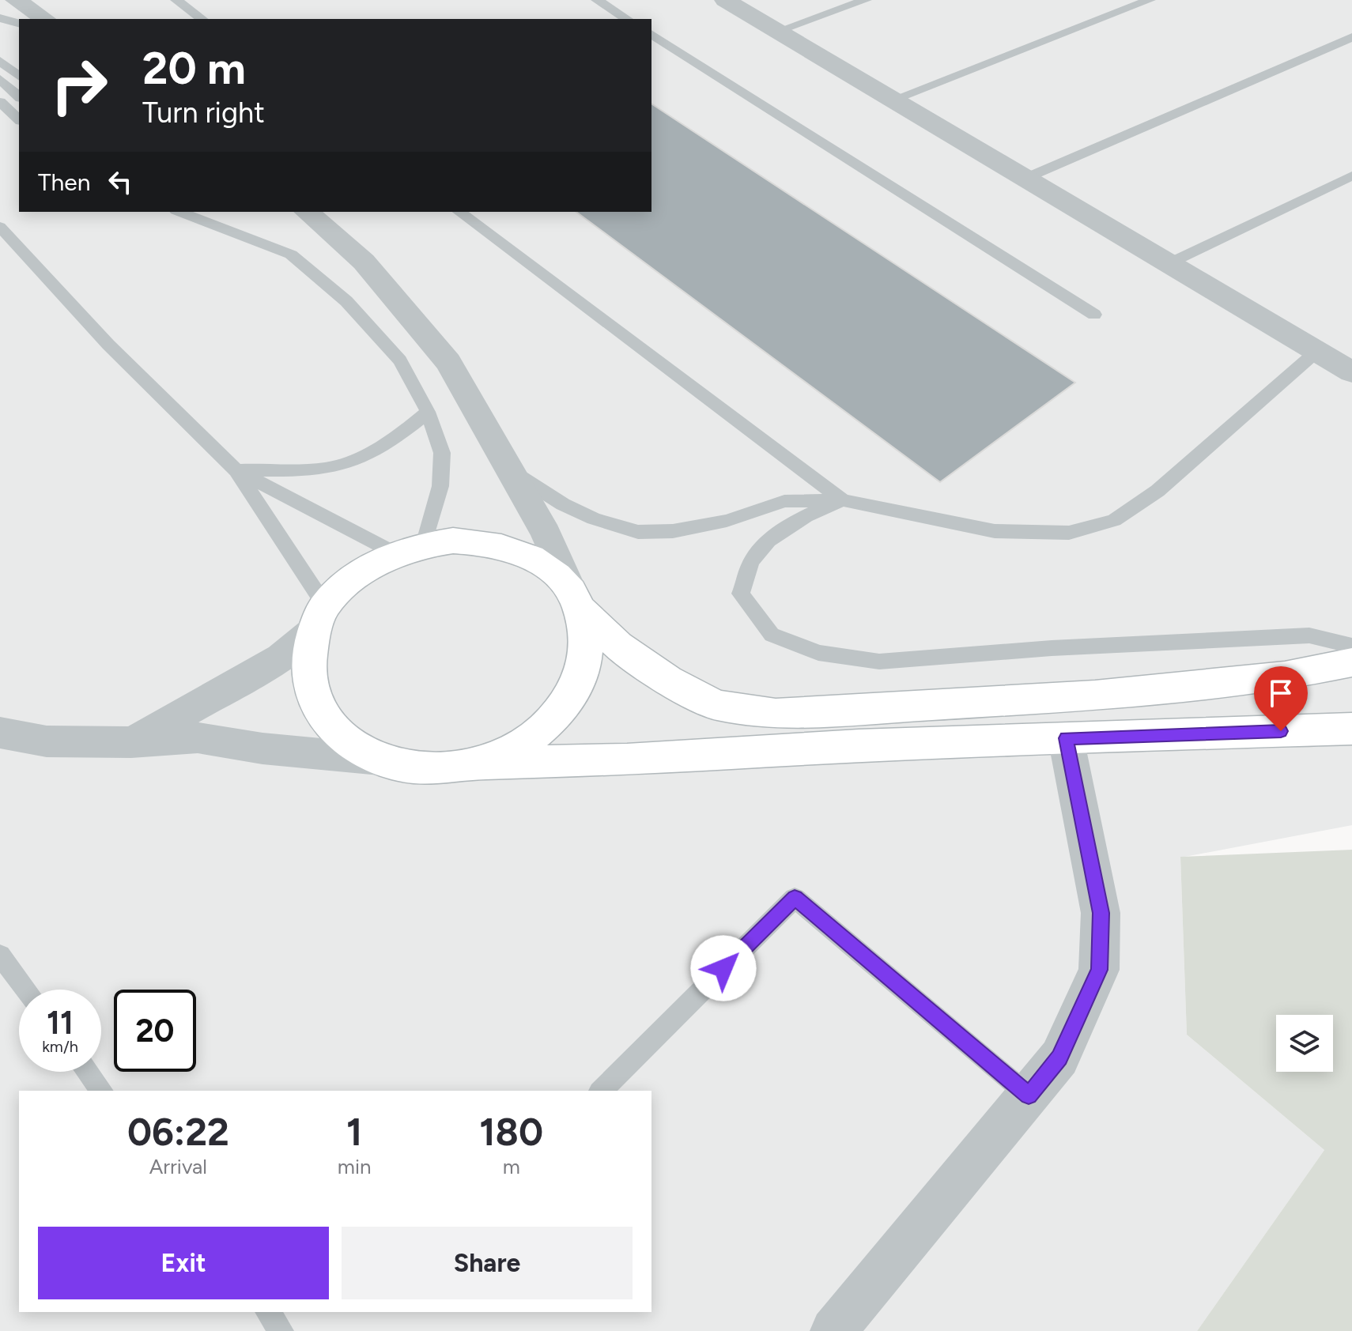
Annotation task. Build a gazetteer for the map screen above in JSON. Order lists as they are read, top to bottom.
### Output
{
  "page": {
    "turn": ["20 m", "Turn right"],
    "then": "Then",
    "speed": "11 km/h",
    "limit": "20",
    "eta": [
      "06:22",
      "Arrival",
      "1",
      "min",
      "180",
      "m"
    ],
    "buttons": ["Exit", "Share"]
  }
}
